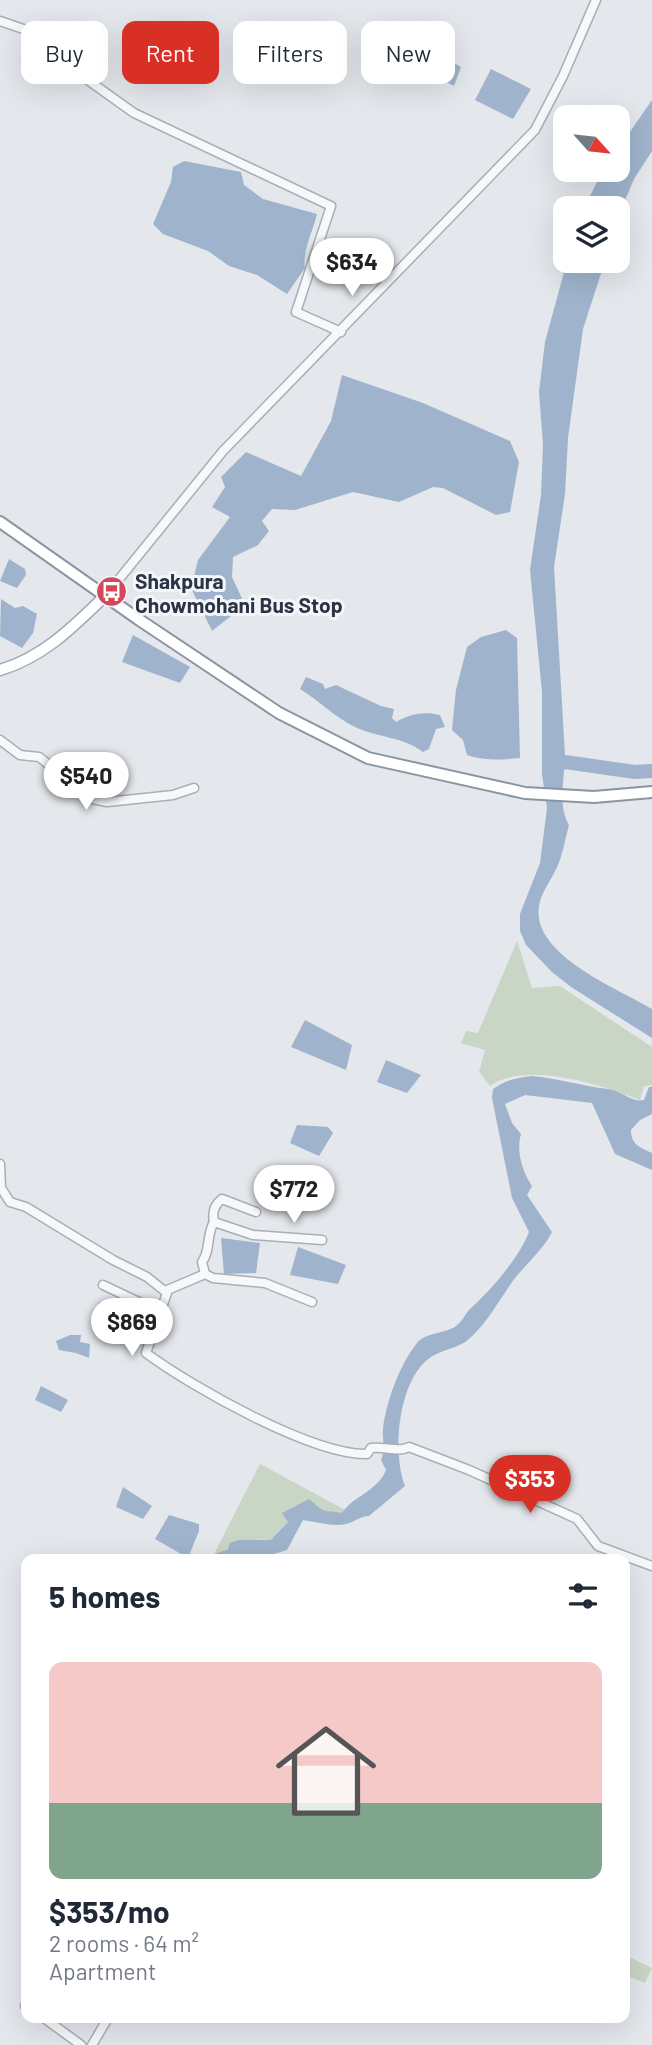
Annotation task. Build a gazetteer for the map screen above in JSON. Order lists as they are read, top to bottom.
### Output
{
  "places": {
    "bus stop": ["Shakpura Chowmohani Bus Stop"]
  },
  "north": "bottom right",
  "page": {
    "chip": [
      "Buy",
      "Rent",
      "Filters",
      "New"
    ],
    "price": [
      "$634",
      "$540",
      "$772",
      "$869",
      "$353"
    ],
    "heading": "5 homes",
    "list": [
      {
        "name": "$353/mo",
        "note": "2 rooms · 64 m² · Apartment"
      }
    ]
  }
}
